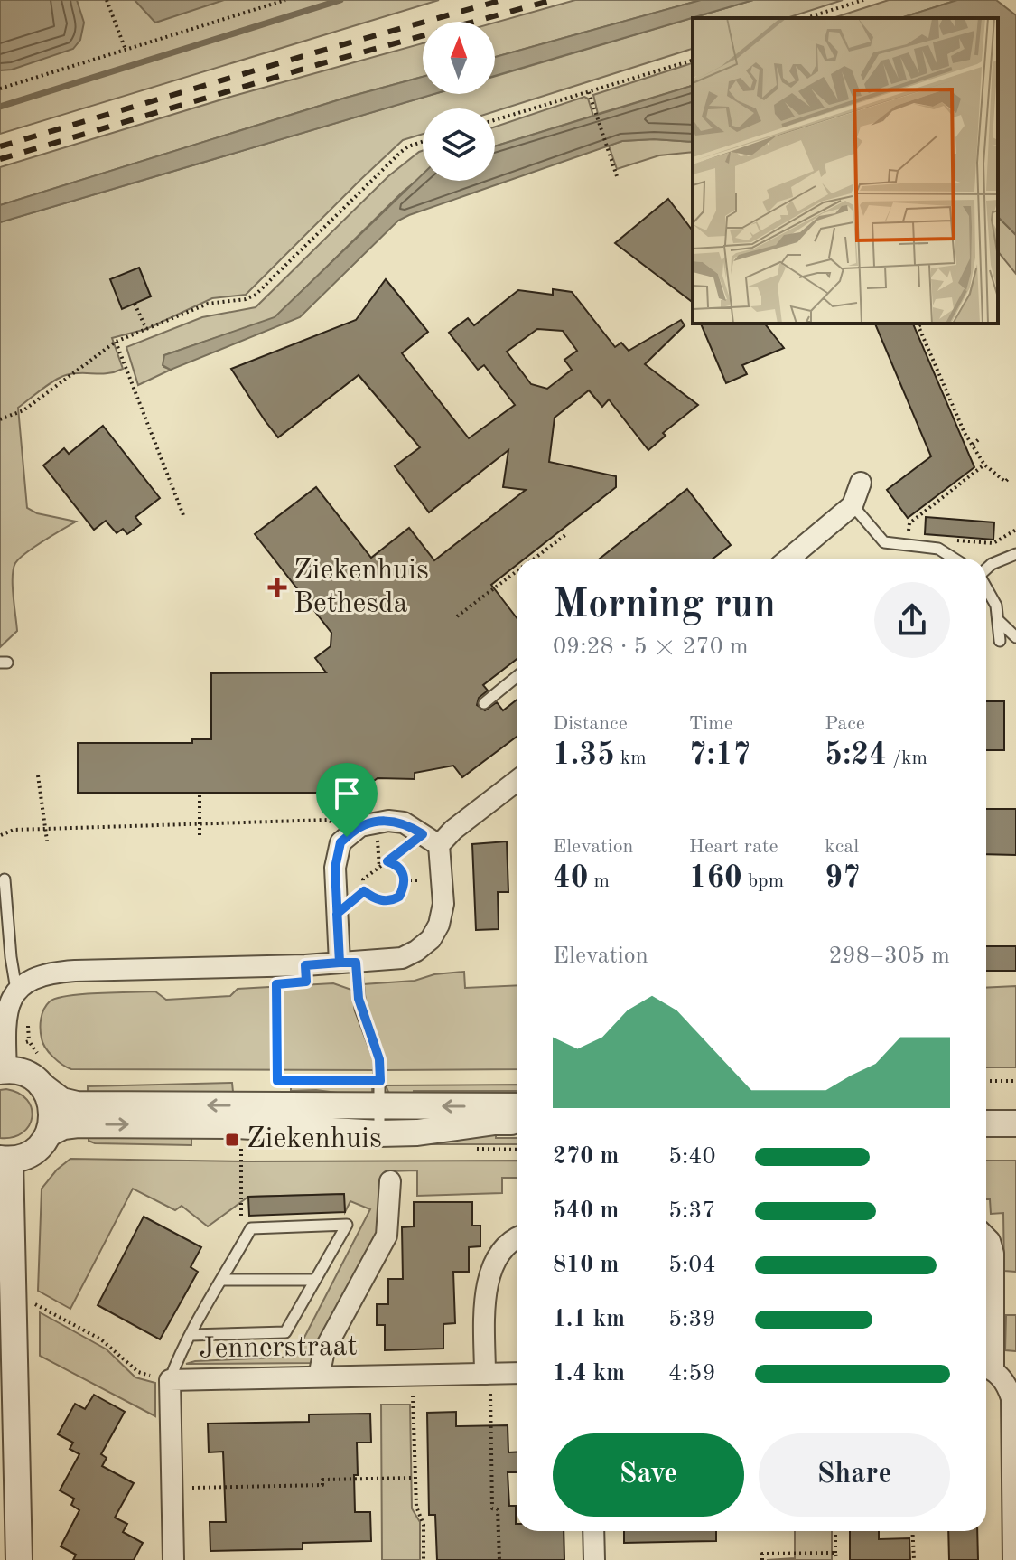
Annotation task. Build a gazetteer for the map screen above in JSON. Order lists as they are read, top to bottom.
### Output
{
  "streets": {
    "street": ["Jennerstraat"]
  },
  "places": {
    "health": ["Ziekenhuis Bethesda"],
    "transit": ["Ziekenhuis"]
  },
  "north": "top",
  "page": {
    "heading": ["Morning run", "09:28 · 5 × 270 m"],
    "stats": [
      ["Distance", "1.35 km"],
      ["Time", "7:17"],
      ["Pace", "5:24 /km"],
      ["Elevation", "40 m"],
      ["Heart rate", "160 bpm"],
      ["kcal", "97"]
    ],
    "chart": ["Elevation", "298–305 m"],
    "list": [
      {
        "name": "270 m",
        "note": "5:40"
      },
      {
        "name": "540 m",
        "note": "5:37"
      },
      {
        "name": "810 m",
        "note": "5:04"
      },
      {
        "name": "1.1 km",
        "note": "5:39"
      },
      {
        "name": "1.4 km",
        "note": "4:59"
      }
    ],
    "buttons": ["Save", "Share"]
  }
}
